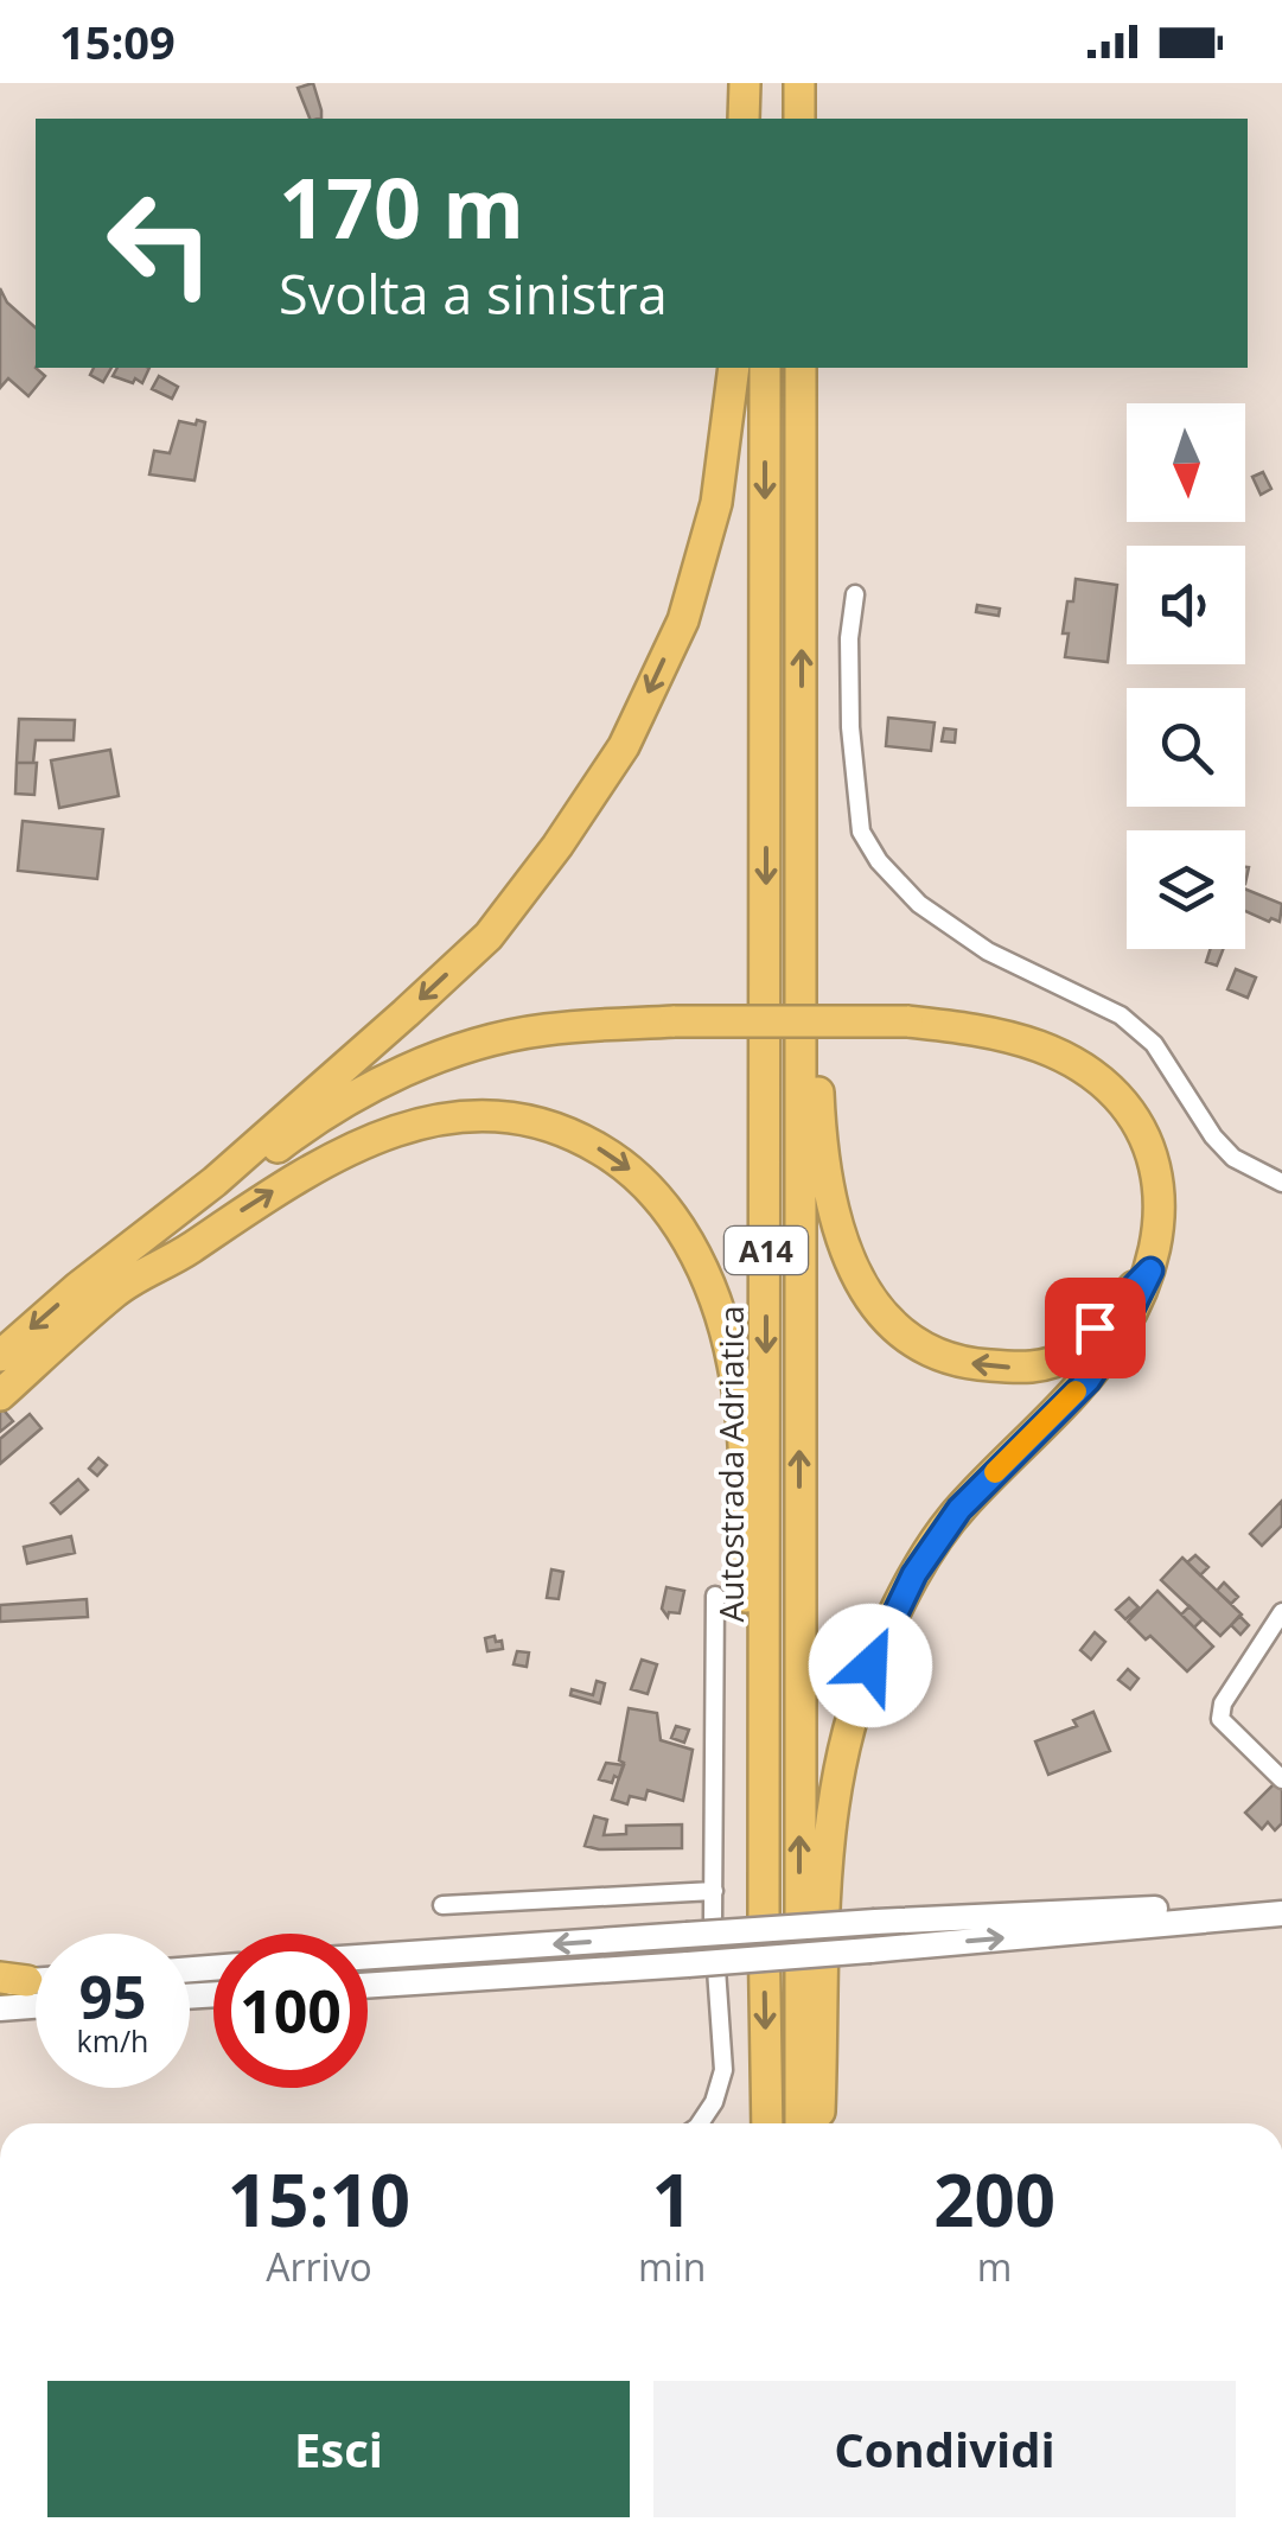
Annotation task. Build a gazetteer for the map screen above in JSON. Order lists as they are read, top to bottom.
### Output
{
  "streets": {
    "highway": ["A14", "Autostrada Adriatica"]
  },
  "north": "bottom",
  "page": {
    "status": "15:09",
    "turn": ["170 m", "Svolta a sinistra"],
    "speed": "95 km/h",
    "limit": "100",
    "eta": [
      "15:10",
      "Arrivo",
      "1",
      "min",
      "200",
      "m"
    ],
    "buttons": ["Esci", "Condividi"]
  }
}
